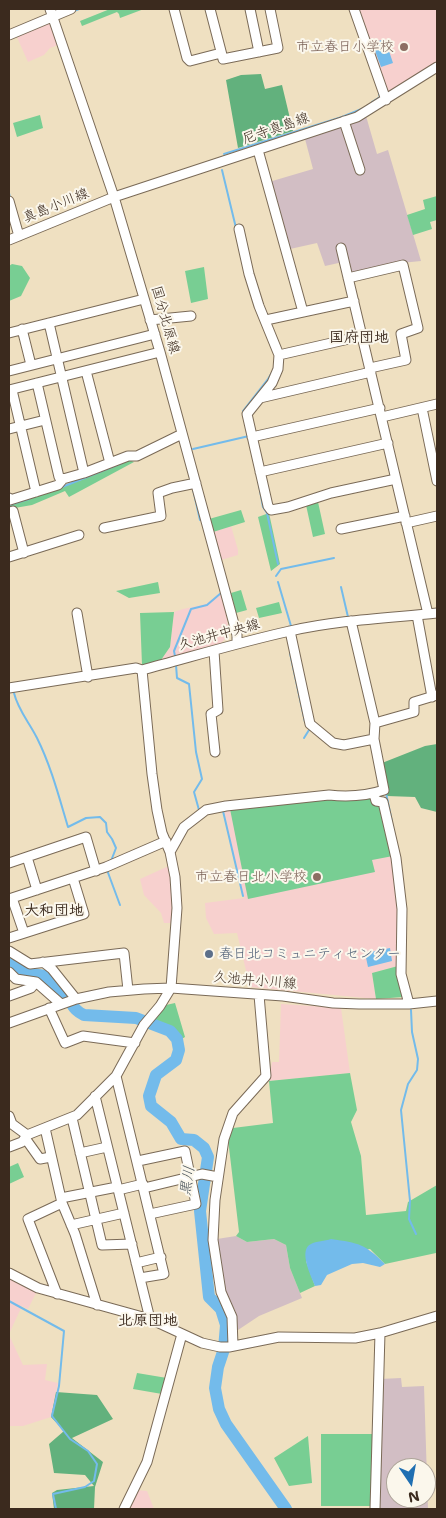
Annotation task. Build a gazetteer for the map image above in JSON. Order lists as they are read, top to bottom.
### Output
{
  "streets": {
    "street": [
      "尼寺真島線",
      "真島小川線",
      "国分北原線",
      "久池井中央線",
      "久池井小川線"
    ]
  },
  "crossings": [
    ["尼寺真島線", "真島小川線"],
    ["尼寺真島線", "国分北原線"],
    ["真島小川線", "国分北原線"],
    ["国分北原線", "久池井中央線"]
  ],
  "districts": ["国府団地", "大和団地", "北原団地"],
  "water": ["黒川"],
  "places": ["市立春日小学校", "市立春日北小学校", "春日北コミュニティセンター"],
  "north": "bottom"
}
